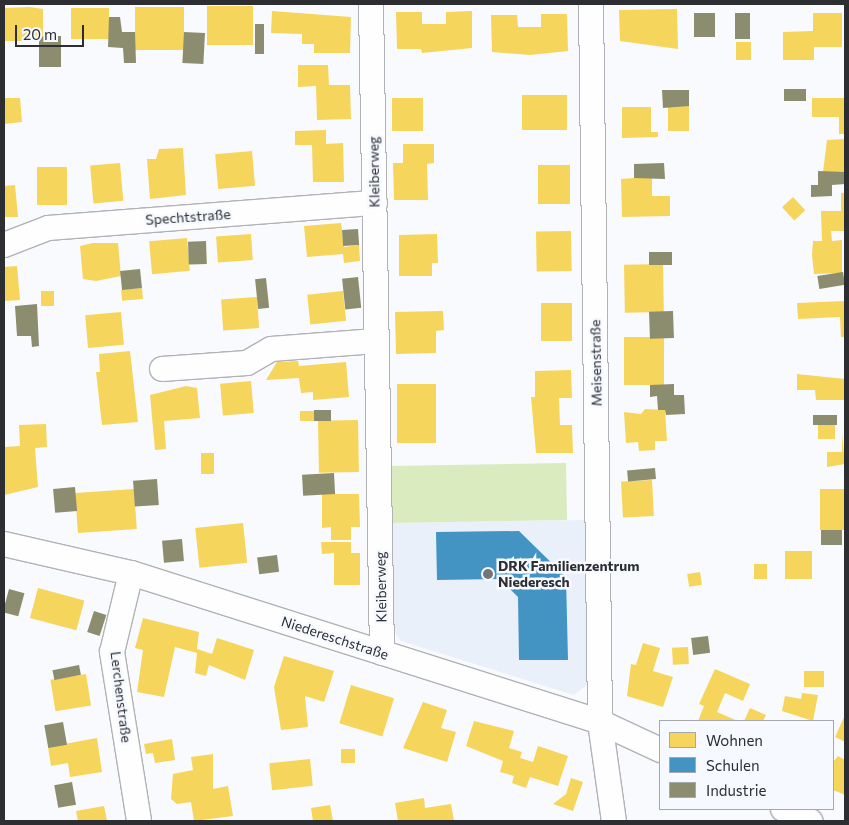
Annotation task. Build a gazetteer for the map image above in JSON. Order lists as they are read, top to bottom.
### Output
{
  "streets": {
    "street": [
      "Kleiberweg",
      "Spechtstraße",
      "Meisenstraße",
      "Niedereschstraße",
      "Lerchenstraße"
    ]
  },
  "crossings": [
    ["Kleiberweg", "Spechtstraße"],
    ["Kleiberweg", "Niedereschstraße"],
    ["Meisenstraße", "Niedereschstraße"],
    ["Niedereschstraße", "Lerchenstraße"]
  ],
  "places": ["DRK Familienzentrum Niederesch"],
  "legend": ["Wohnen", "Schulen", "Industrie"],
  "scale_bar": "20 m"
}
